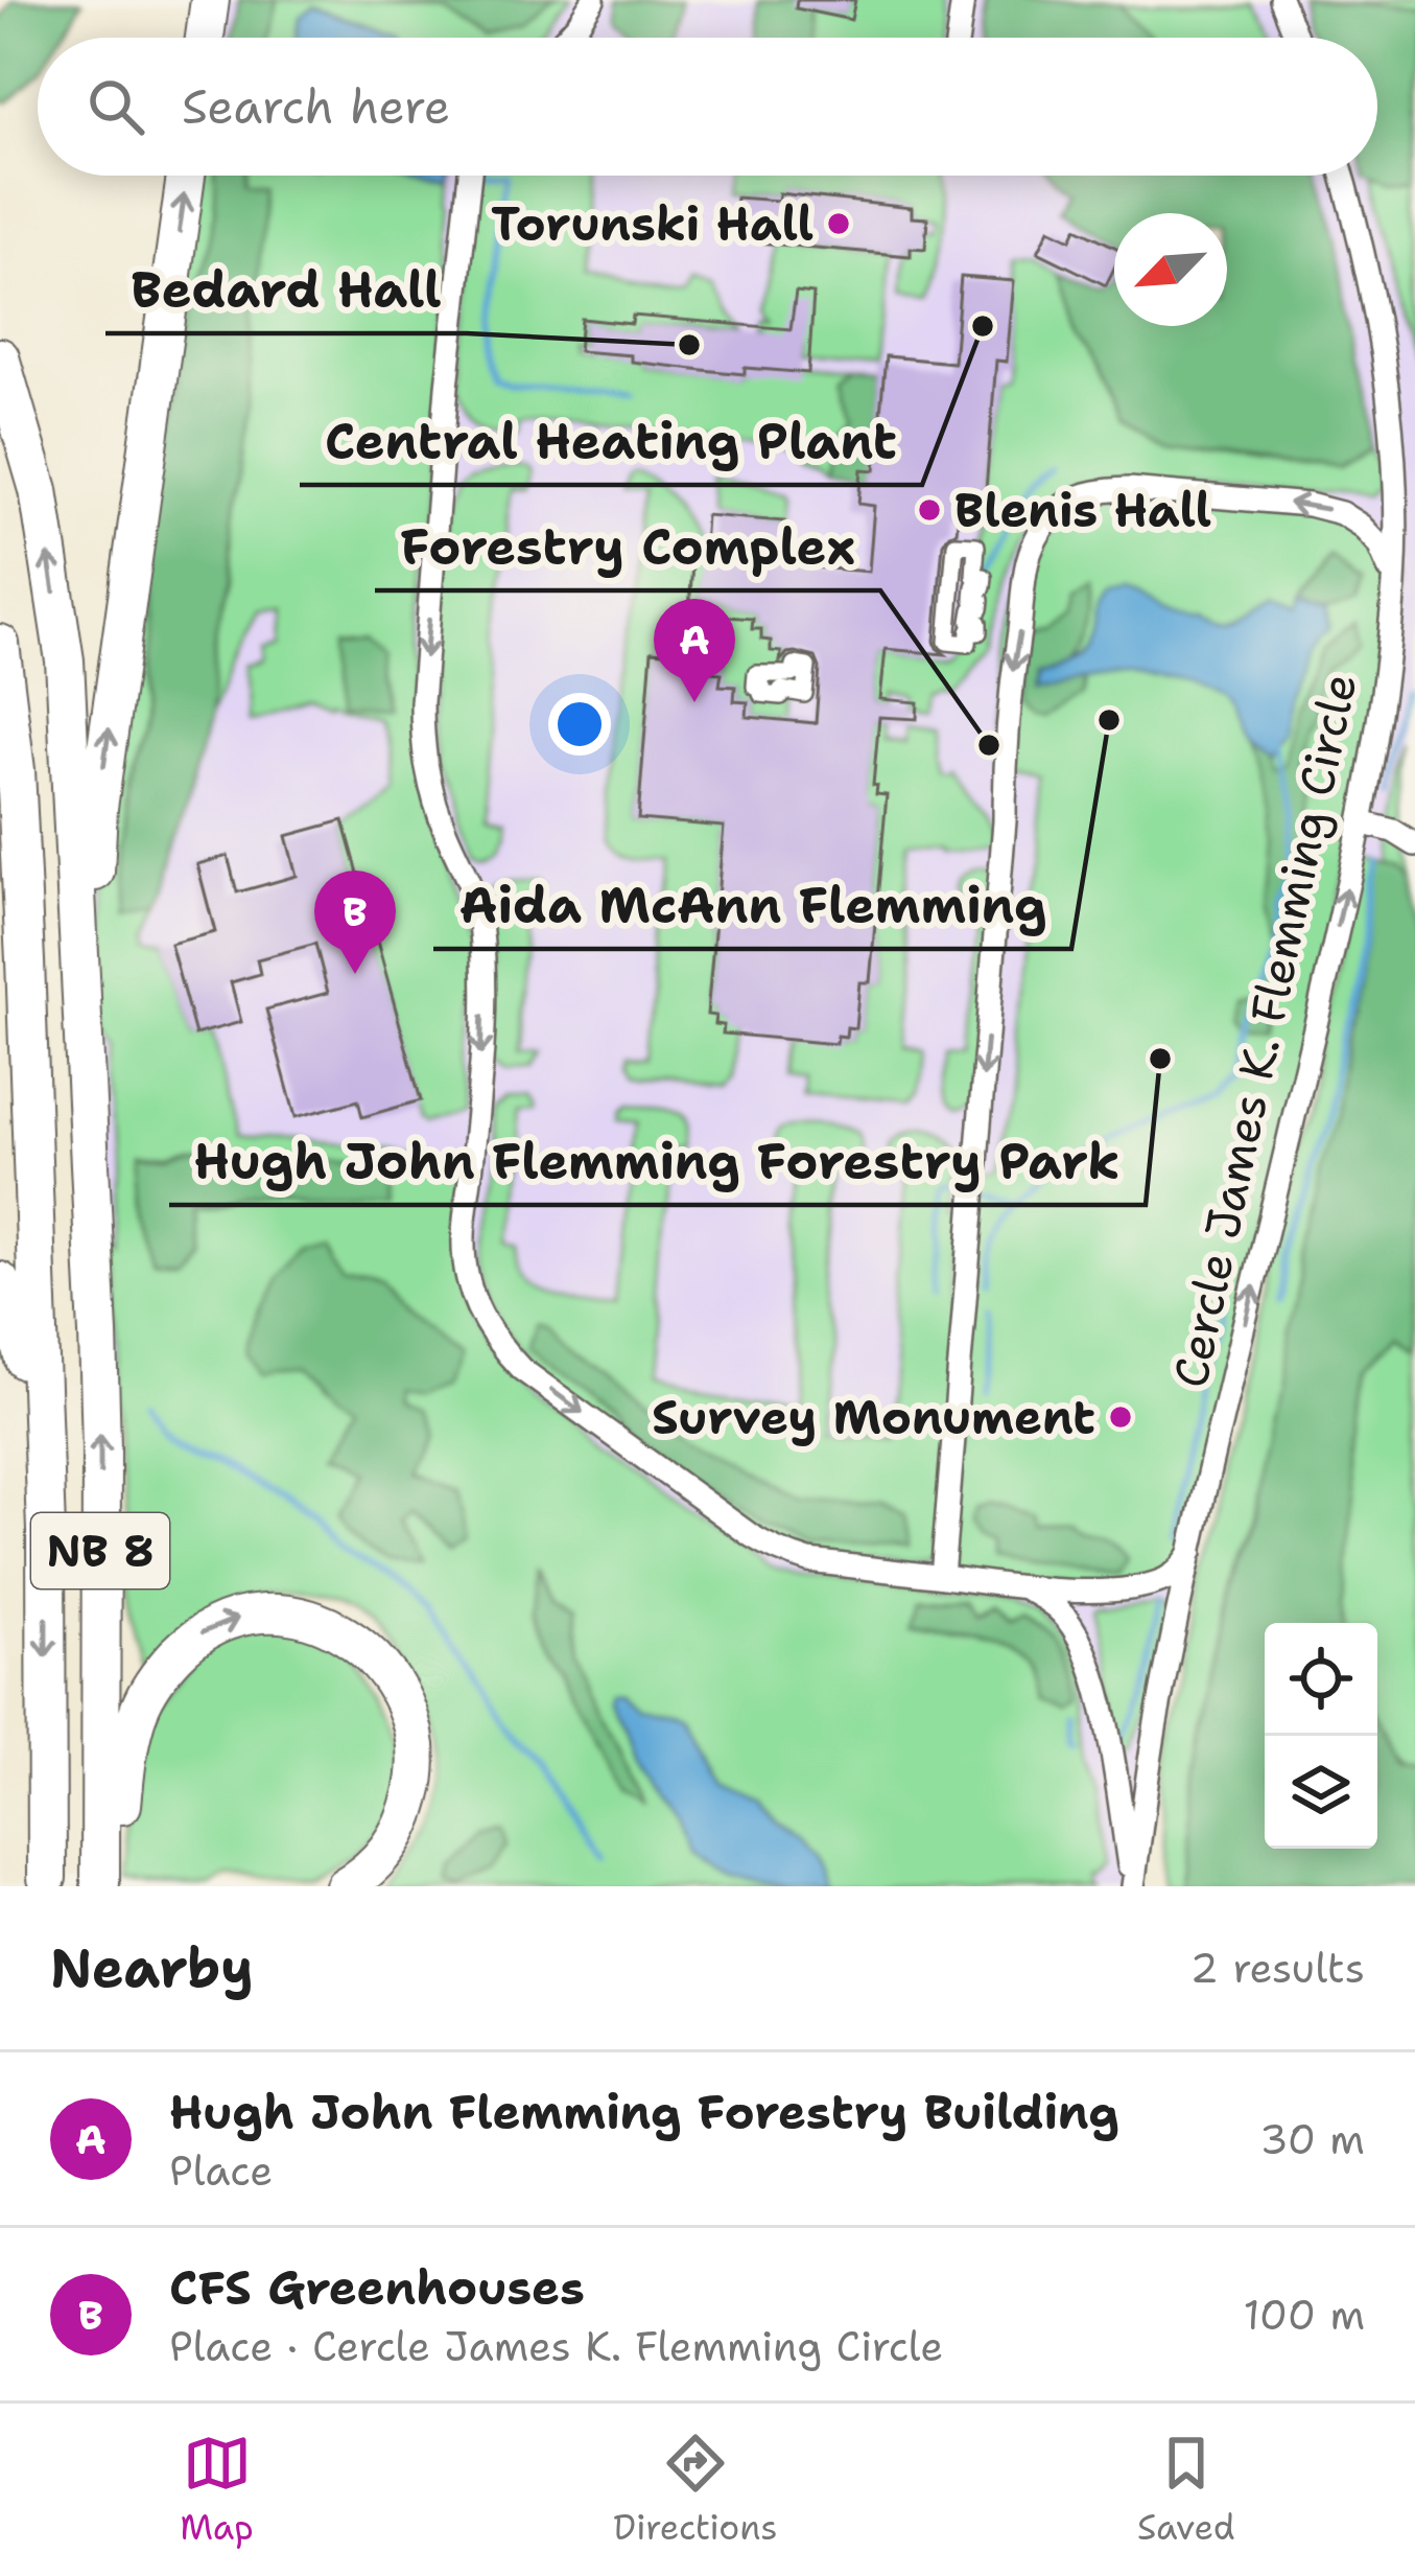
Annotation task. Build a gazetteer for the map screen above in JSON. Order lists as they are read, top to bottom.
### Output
{
  "streets": {
    "highway": ["NB 8"],
    "street": ["Cercle James K. Flemming Circle"]
  },
  "one_way": ["Cercle James K. Flemming Circle"],
  "places": [
    "Torunski Hall",
    "Central Heating Plant",
    "Bedard Hall",
    "Blenis Hall",
    "Aida McAnn Flemming",
    "Forestry Complex",
    "Hugh John Flemming Forestry Park",
    "Survey Monument"
  ],
  "north": "bottom left",
  "page": {
    "search": "Search here",
    "pins": ["A", "B"],
    "heading": ["Nearby", "2 results"],
    "list": [
      {
        "mark": "A",
        "name": "Hugh John Flemming Forestry Building",
        "note": "Place",
        "value": "30 m"
      },
      {
        "mark": "B",
        "name": "CFS Greenhouses",
        "note": "Place · Cercle James K. Flemming Circle",
        "value": "100 m"
      }
    ],
    "nav": ["Map", "Directions", "Saved"]
  }
}
